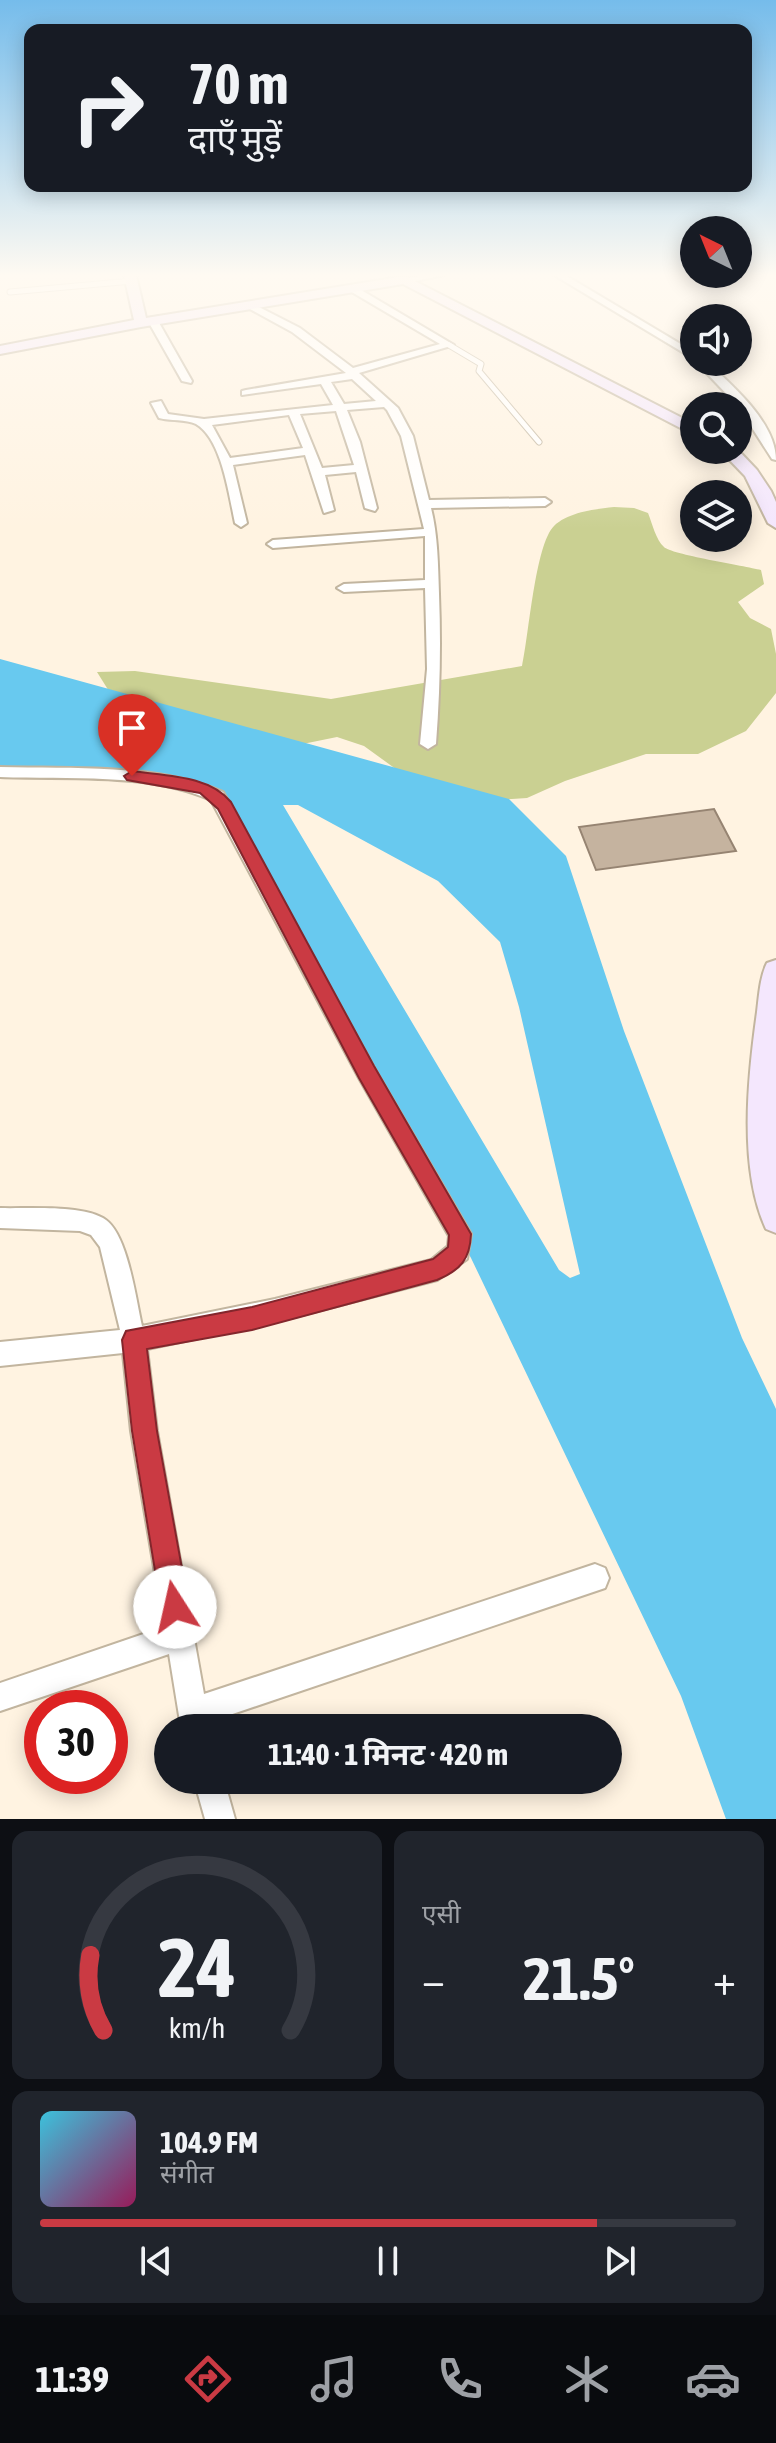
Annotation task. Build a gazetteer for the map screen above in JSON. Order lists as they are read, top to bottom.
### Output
{
  "north": "top left",
  "page": {
    "turn": ["70 m", "दाएँ मुड़ें"],
    "limit": "30",
    "trip": "11:40 · 1 मिनट · 420 m",
    "tile": "एसी",
    "heat": ["−", "21.5°", "+"],
    "song": ["104.9 FM", "संगीत"],
    "tabs": "11:39",
    "gauge": ["24", "km/h"]
  }
}
